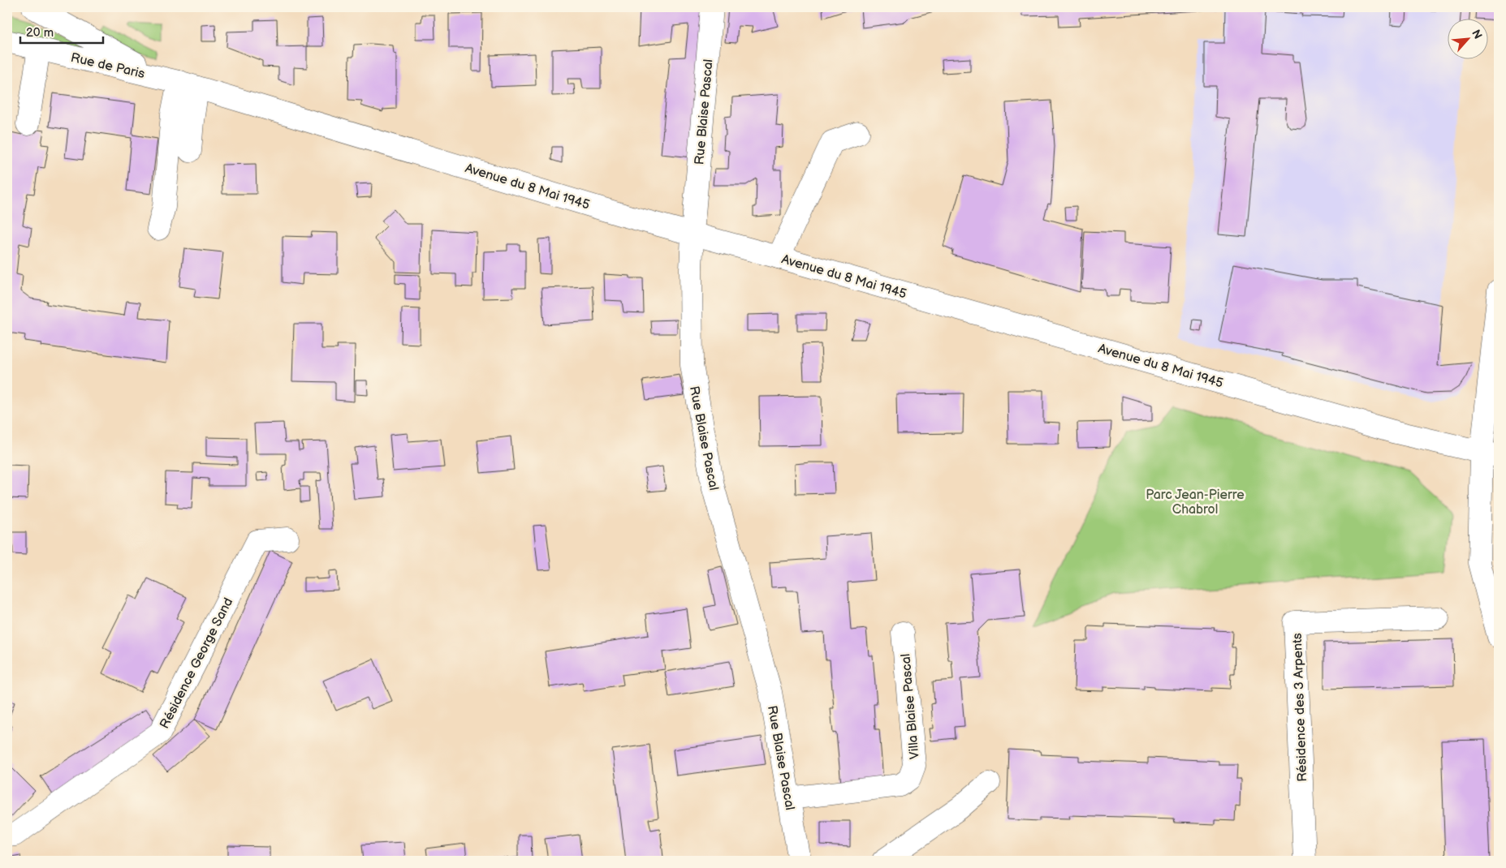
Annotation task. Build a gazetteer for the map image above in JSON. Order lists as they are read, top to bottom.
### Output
{
  "streets": {
    "street": [
      "Rue de Paris",
      "Rue Blaise Pascal",
      "Avenue du 8 Mai 1945",
      "Résidence George Sand",
      "Villa Blaise Pascal",
      "Résidence des 3 Arpents"
    ]
  },
  "crossings": [
    ["Rue de Paris", "Avenue du 8 Mai 1945"],
    ["Rue Blaise Pascal", "Avenue du 8 Mai 1945"],
    ["Rue Blaise Pascal", "Villa Blaise Pascal"]
  ],
  "parks": ["Parc Jean-Pierre Chabrol"],
  "scale_bar": "20 m",
  "north": "top right"
}
